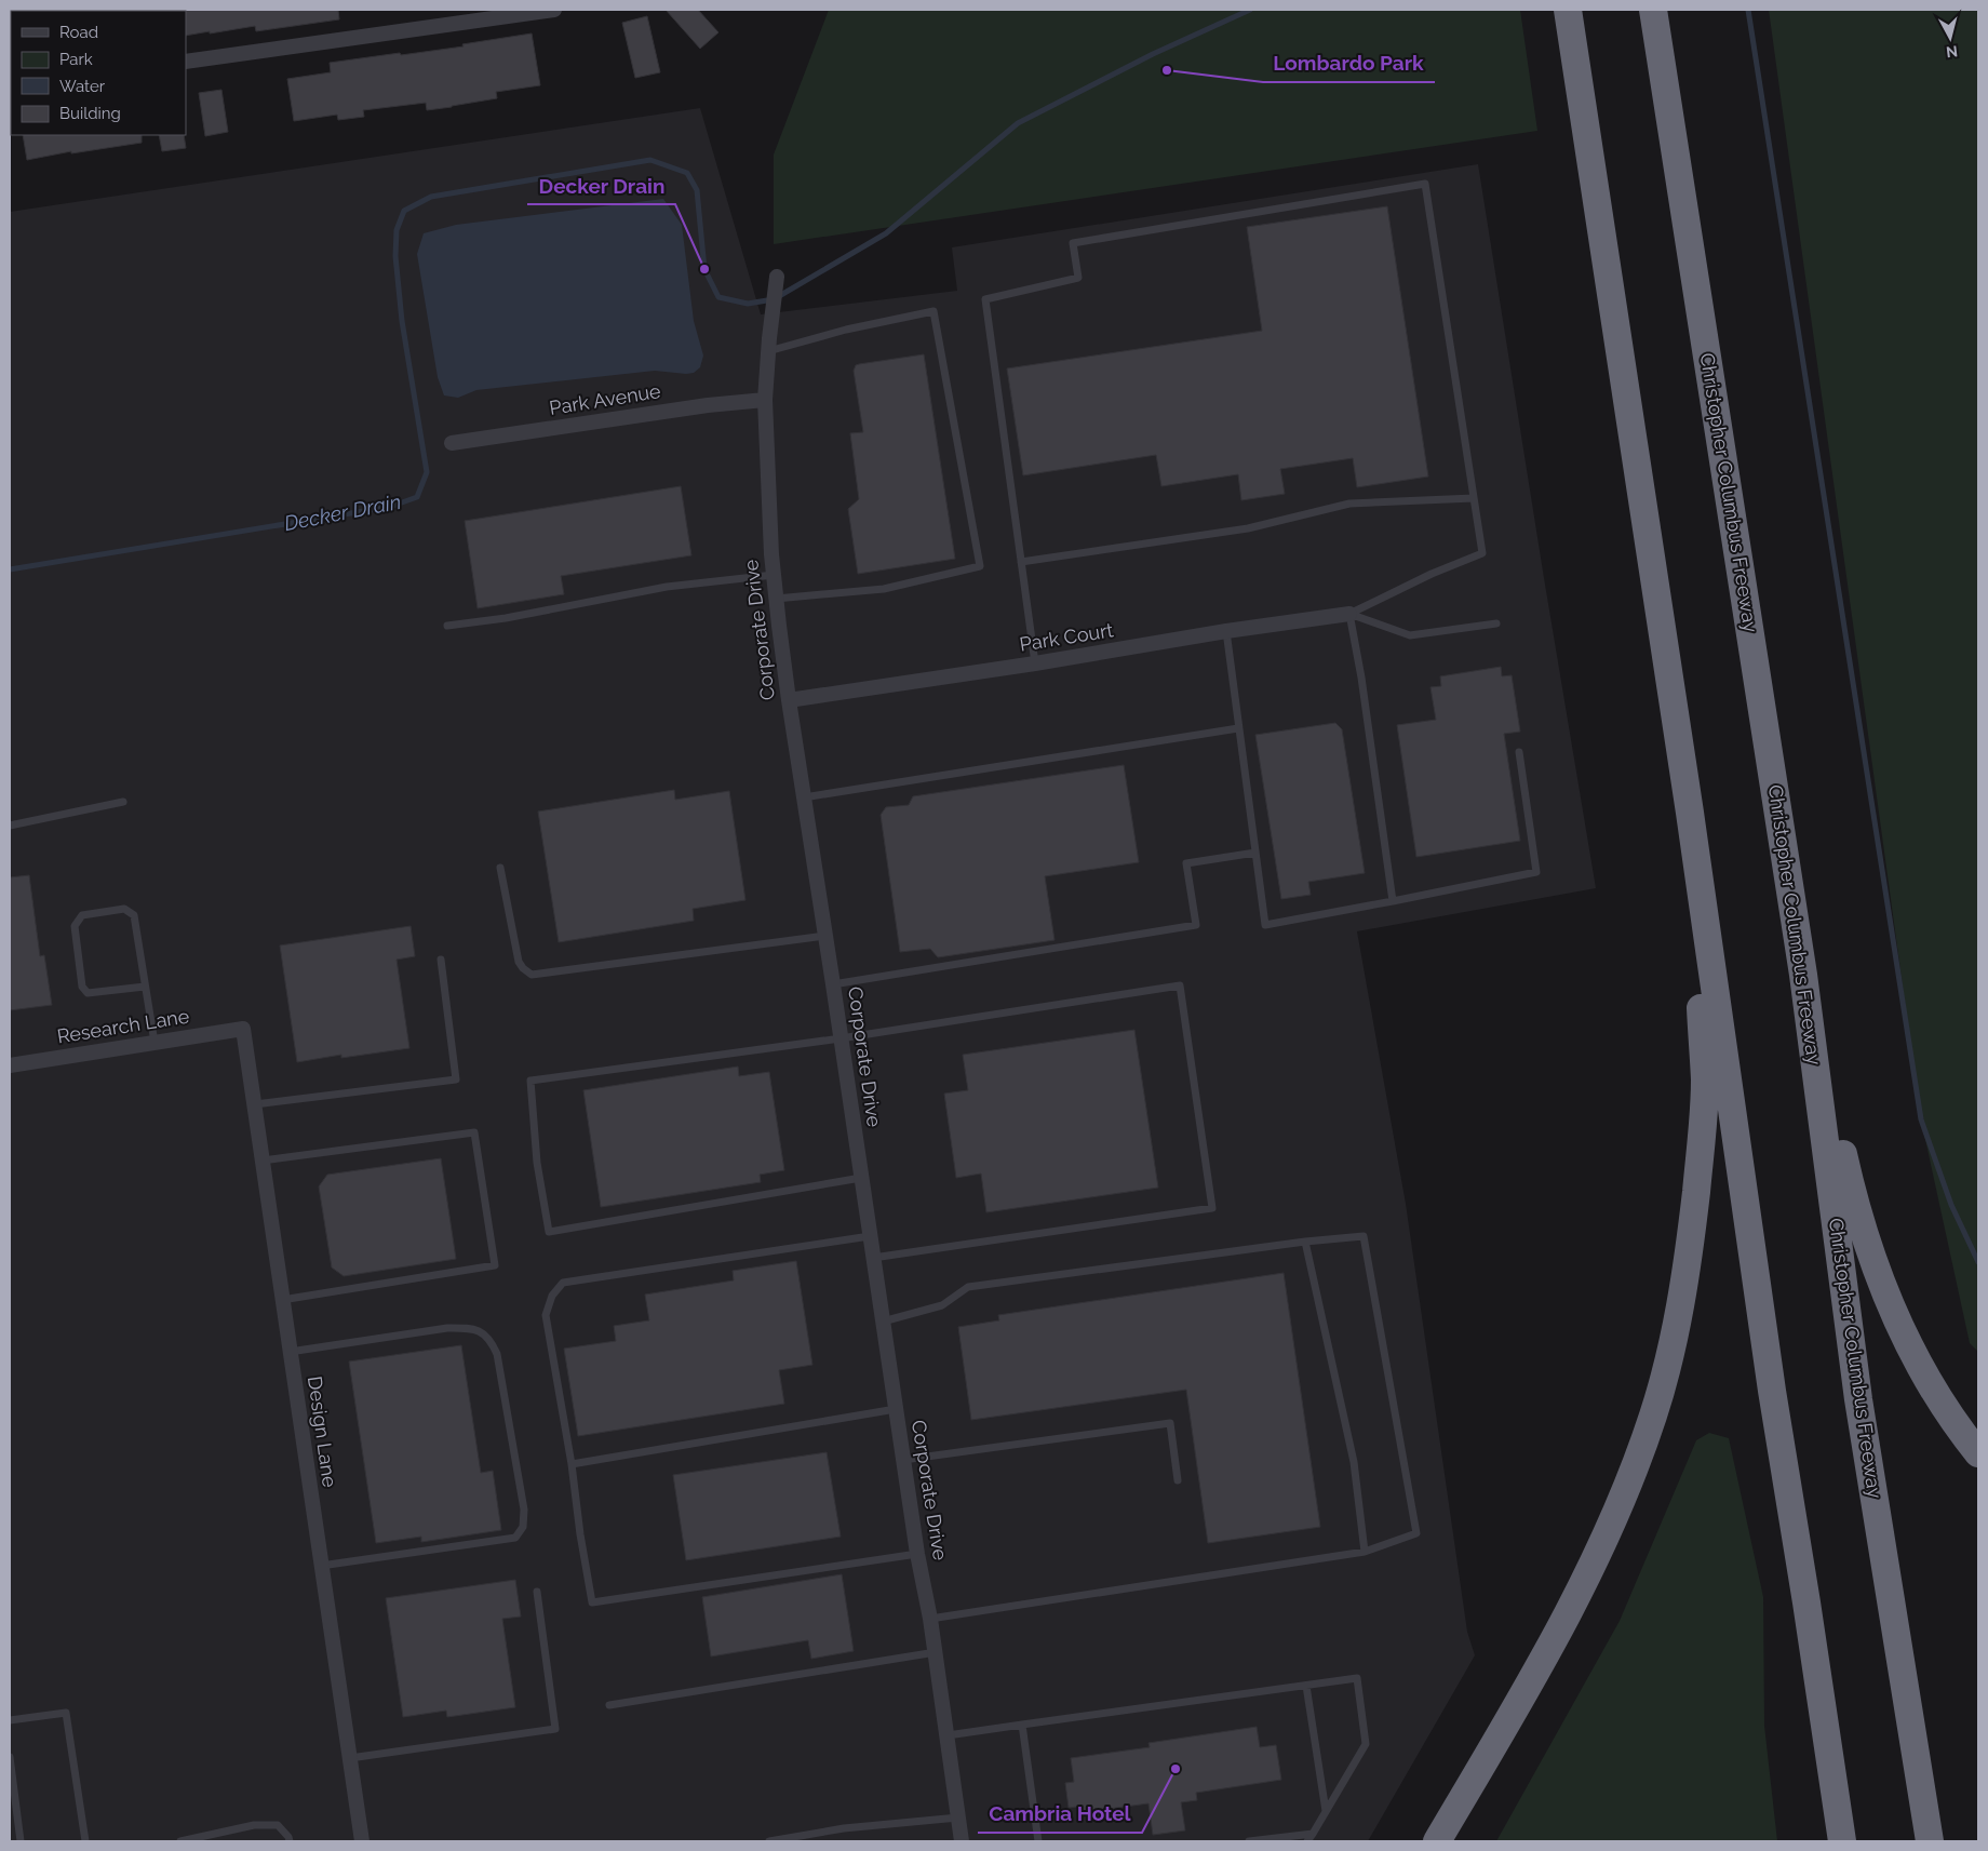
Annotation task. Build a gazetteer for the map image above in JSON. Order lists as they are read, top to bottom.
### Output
{
  "streets": {
    "highway": ["Christopher Columbus Freeway"],
    "street": [
      "Park Avenue",
      "Corporate Drive",
      "Park Court",
      "Research Lane",
      "Design Lane"
    ]
  },
  "crossings": [
    ["Park Avenue", "Corporate Drive"],
    ["Corporate Drive", "Park Court"],
    ["Research Lane", "Design Lane"]
  ],
  "water": ["Decker Drain"],
  "places": ["Lombardo Park", "Decker Drain", "Cambria Hotel"],
  "legend": [
    "Road",
    "Park",
    "Water",
    "Building"
  ],
  "north": "bottom"
}
